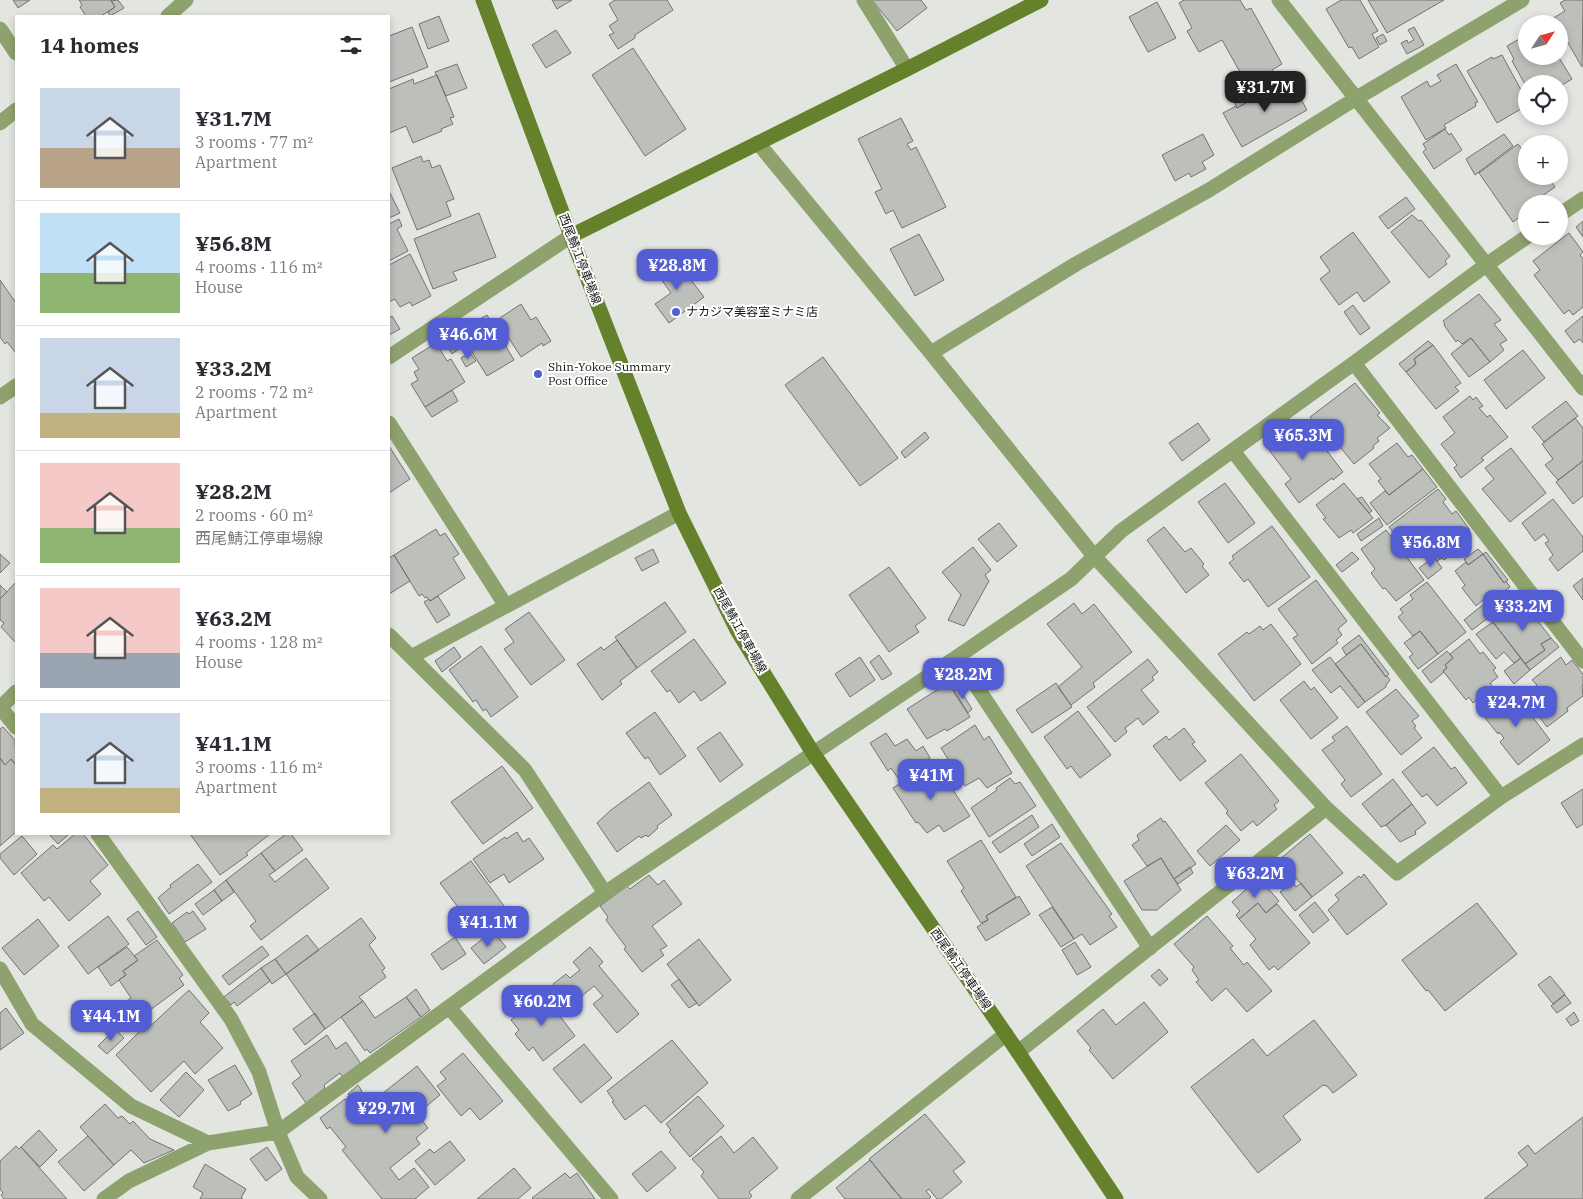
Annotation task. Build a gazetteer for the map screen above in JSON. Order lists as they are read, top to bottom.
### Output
{
  "streets": {
    "main road": ["西尾鯖江停車場線"]
  },
  "places": ["ナカジマ美容室ミナミ店", "Shin-Yokoe Summary Post Office"],
  "north": "top right",
  "page": {
    "map_buttons": ["+", "−"],
    "heading": "14 homes",
    "price": [
      "¥31.7M",
      "¥28.8M",
      "¥46.6M",
      "¥65.3M",
      "¥56.8M",
      "¥33.2M",
      "¥28.2M",
      "¥24.7M",
      "¥41M",
      "¥63.2M",
      "¥41.1M",
      "¥60.2M",
      "¥44.1M",
      "¥29.7M"
    ],
    "list": [
      {
        "name": "¥31.7M",
        "note": "3 rooms · 77 m² · Apartment"
      },
      {
        "name": "¥56.8M",
        "note": "4 rooms · 116 m² · House"
      },
      {
        "name": "¥33.2M",
        "note": "2 rooms · 72 m² · Apartment"
      },
      {
        "name": "¥28.2M",
        "note": "2 rooms · 60 m² · 西尾鯖江停車場線"
      },
      {
        "name": "¥63.2M",
        "note": "4 rooms · 128 m² · House"
      },
      {
        "name": "¥41.1M",
        "note": "3 rooms · 116 m² · Apartment"
      }
    ]
  }
}
